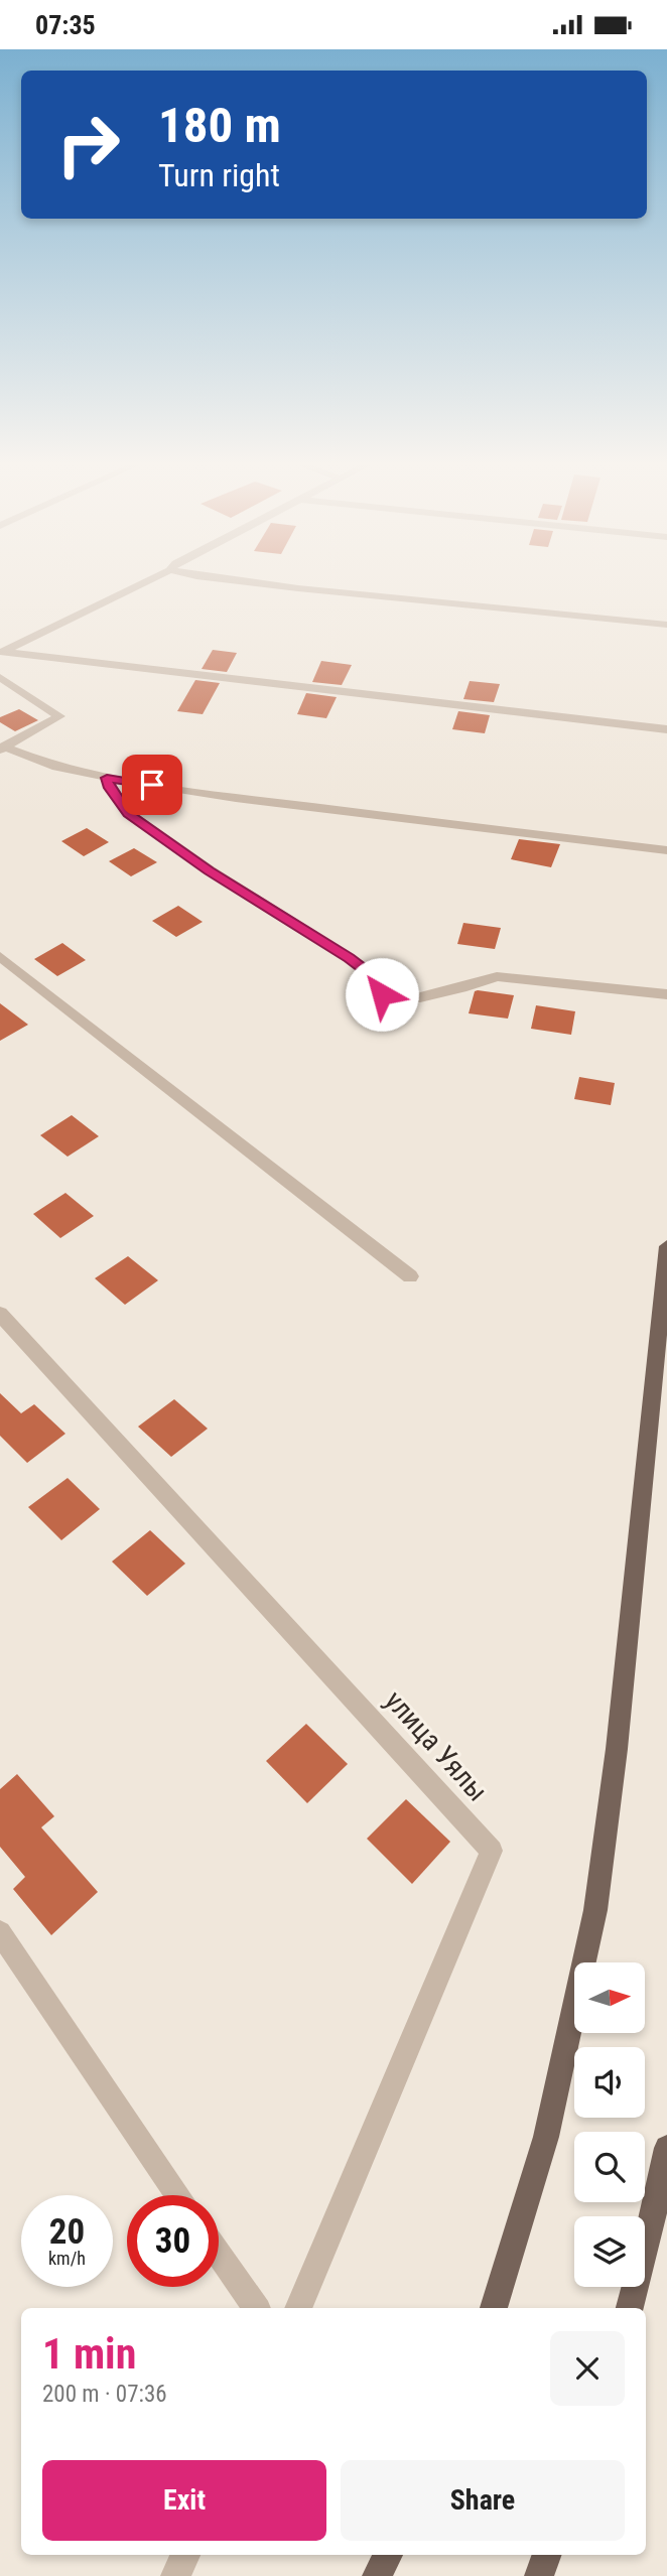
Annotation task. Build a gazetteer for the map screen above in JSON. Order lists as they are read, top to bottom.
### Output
{
  "streets": {
    "street": ["улица Уялы"]
  },
  "north": "right",
  "page": {
    "status": "07:35",
    "turn": ["180 m", "Turn right"],
    "speed": "20 km/h",
    "limit": "30",
    "heading": ["1 min", "200 m · 07:36"],
    "buttons": ["Exit", "Share"]
  }
}
